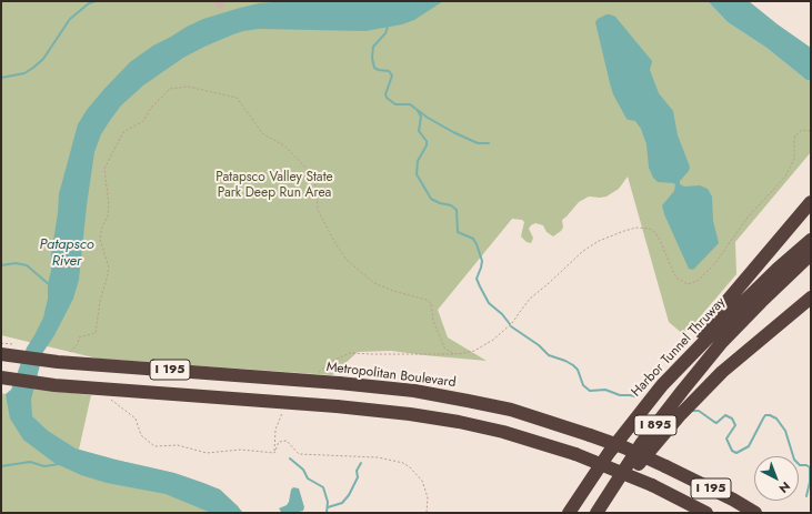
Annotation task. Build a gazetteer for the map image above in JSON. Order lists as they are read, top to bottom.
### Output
{
  "streets": {
    "highway": [
      "Harbor Tunnel Thruway",
      "I 195",
      "Metropolitan Boulevard",
      "I 895"
    ]
  },
  "water": ["Patapsco River"],
  "parks": ["Patapsco Valley State Park Deep Run Area"],
  "north": "bottom right"
}
